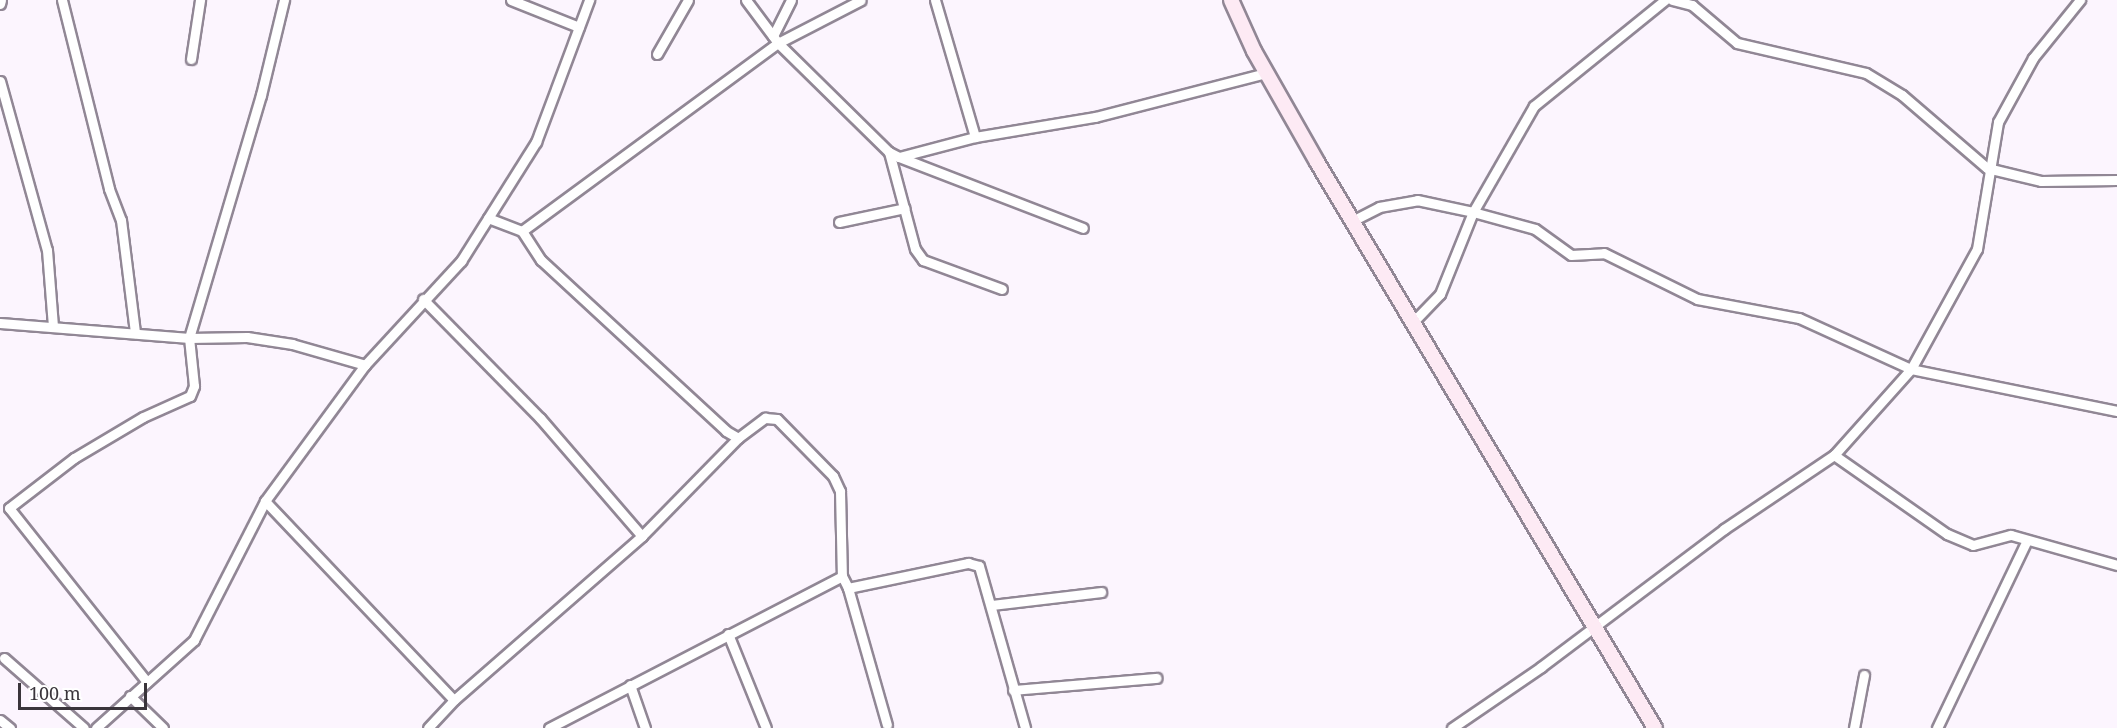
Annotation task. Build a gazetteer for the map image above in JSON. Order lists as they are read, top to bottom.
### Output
{
  "scale_bar": "100 m"
}
